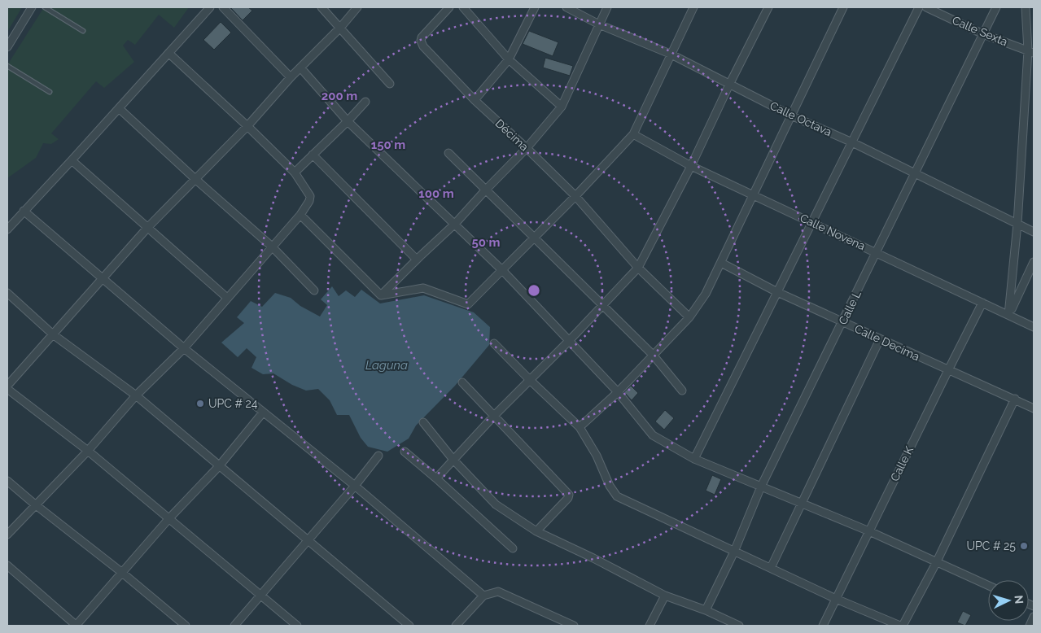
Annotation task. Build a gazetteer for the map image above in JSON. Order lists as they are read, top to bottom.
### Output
{
  "streets": {
    "street": [
      "Calle Sexta",
      "Calle Octava",
      "Décima",
      "Calle Novena",
      "Calle L",
      "Calle Decima",
      "Calle K"
    ]
  },
  "crossings": [
    ["Calle Sexta", "Calle L"],
    ["Calle Octava", "Calle L"],
    ["Calle Novena", "Calle L"],
    ["Calle Novena", "Calle K"],
    ["Calle L", "Calle Decima"],
    ["Calle Decima", "Calle K"]
  ],
  "water": ["Laguna"],
  "places": ["UPC # 24", "UPC # 25"],
  "north": "right",
  "rings": [
    "200 m",
    "150 m",
    "100 m",
    "50 m"
  ]
}
